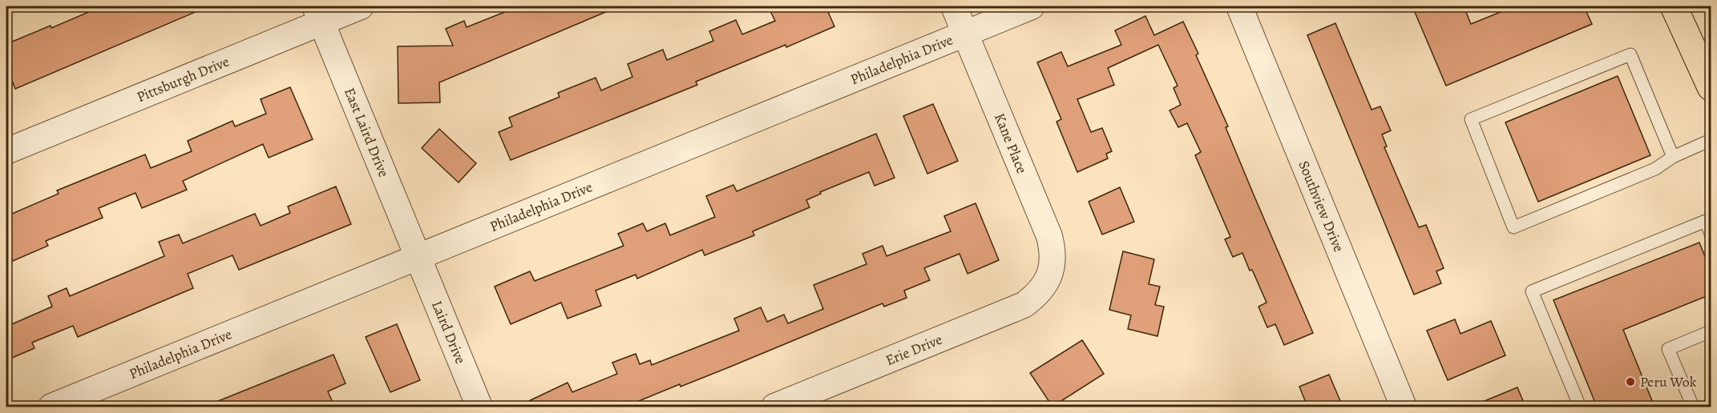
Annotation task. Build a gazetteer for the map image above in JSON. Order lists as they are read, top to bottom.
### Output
{
  "streets": {
    "street": [
      "Philadelphia Drive",
      "Pittsburgh Drive",
      "East Laird Drive",
      "Kane Place",
      "Southview Drive",
      "Laird Drive",
      "Erie Drive"
    ]
  },
  "crossings": [
    ["Philadelphia Drive", "East Laird Drive"],
    ["Philadelphia Drive", "Kane Place"],
    ["Philadelphia Drive", "Laird Drive"],
    ["Pittsburgh Drive", "East Laird Drive"],
    ["East Laird Drive", "Laird Drive"],
    ["Kane Place", "Erie Drive"]
  ],
  "places": ["Peru Wok"]
}
